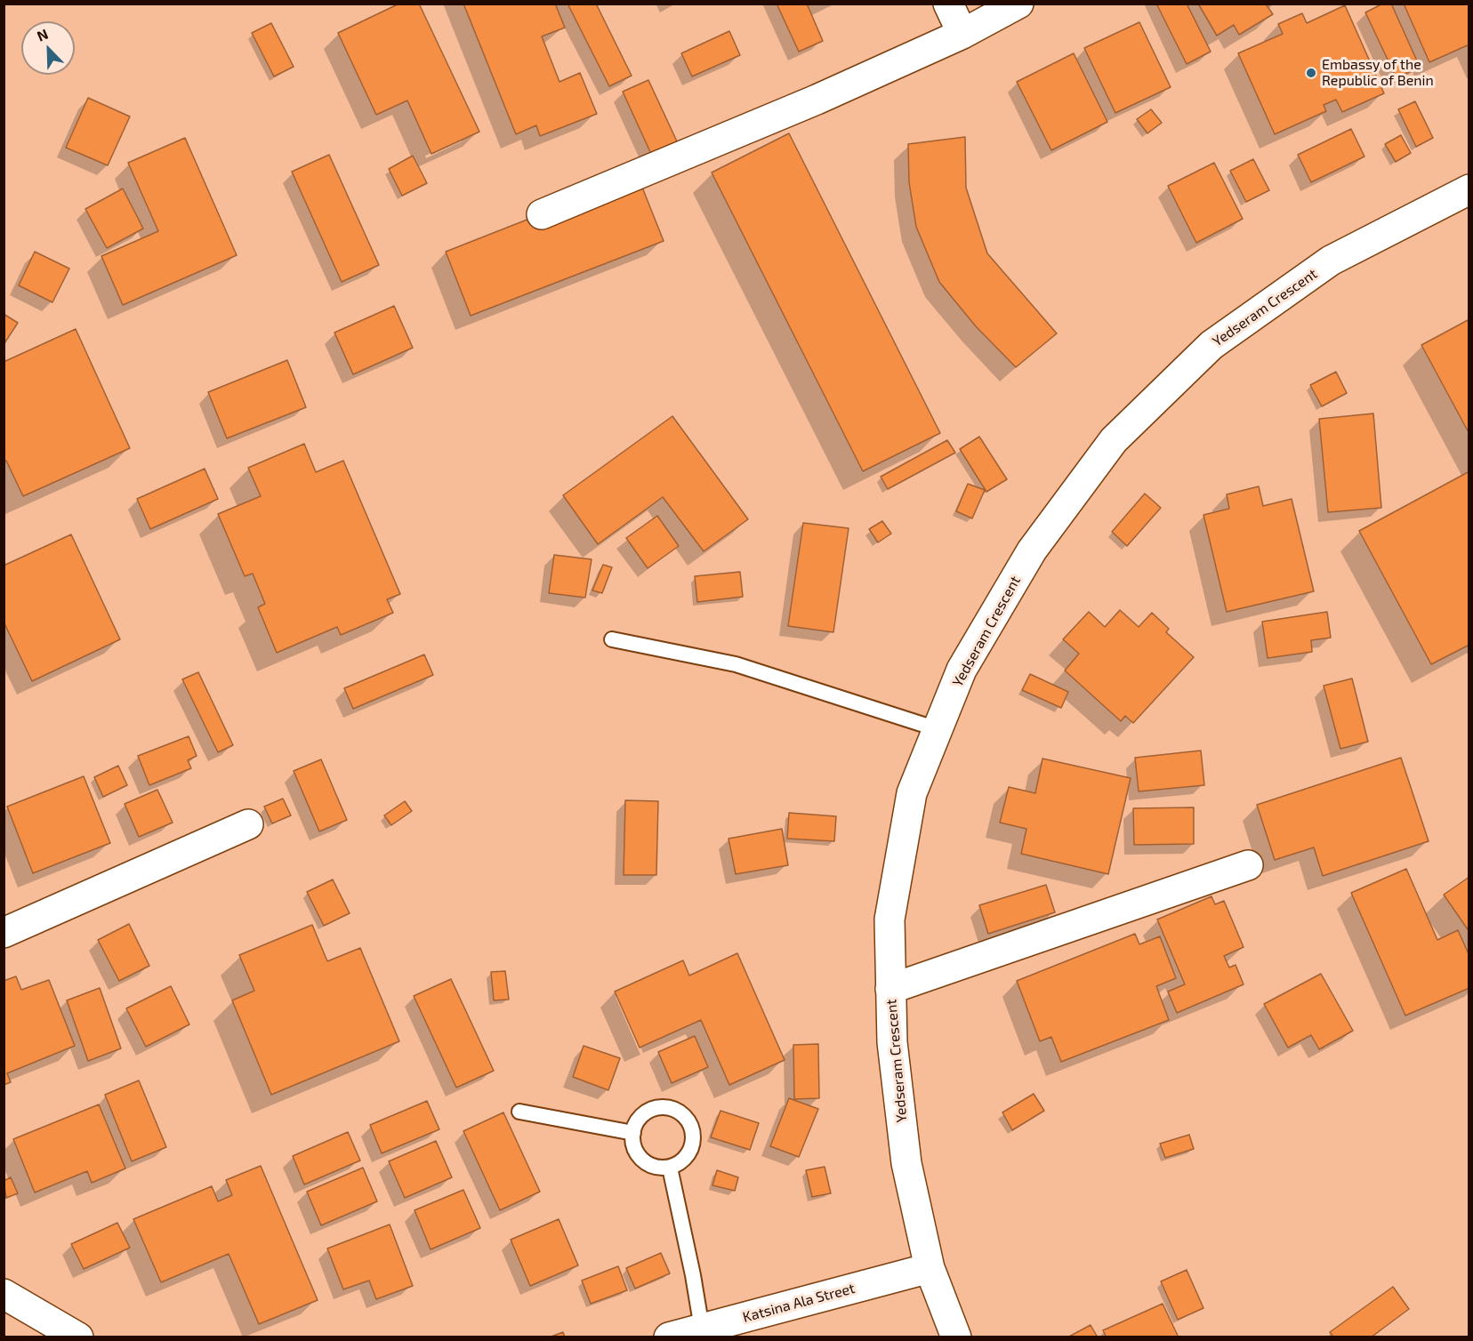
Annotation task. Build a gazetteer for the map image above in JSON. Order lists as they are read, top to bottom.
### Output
{
  "streets": {
    "street": ["Yedseram Crescent", "Katsina Ala Street"]
  },
  "crossings": [
    ["Yedseram Crescent", "Katsina Ala Street"]
  ],
  "places": ["Embassy of the Republic of Benin"],
  "north": "top left"
}
